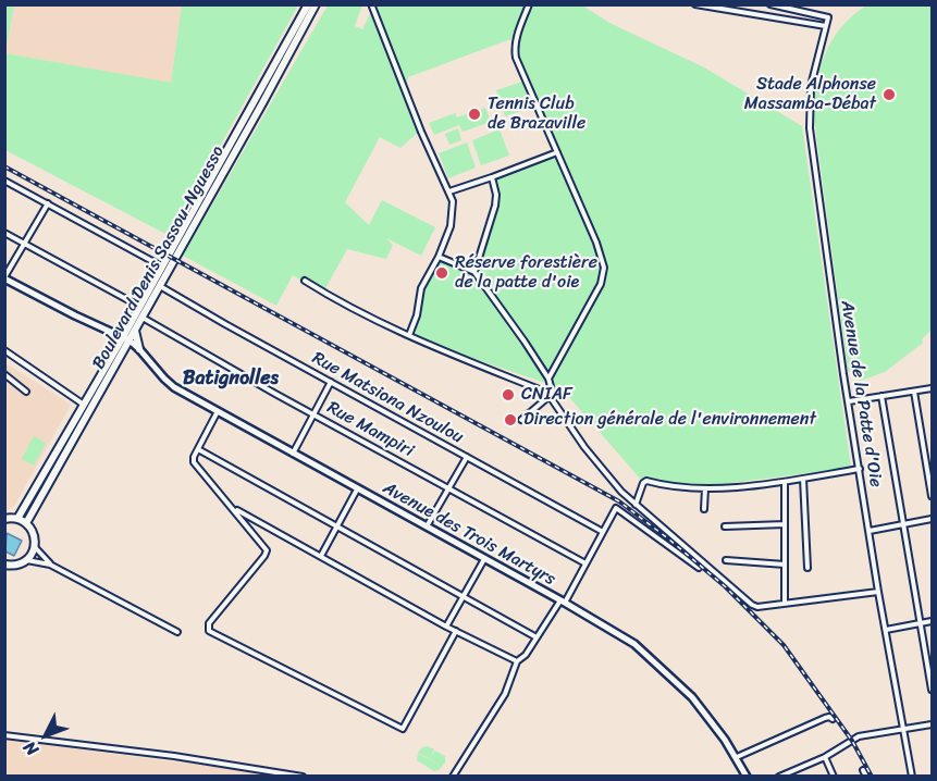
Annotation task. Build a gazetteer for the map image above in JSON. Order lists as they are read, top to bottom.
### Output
{
  "streets": {
    "main road": ["Boulevard Denis Sassou-Nguesso", "Avenue des Trois Martyrs"],
    "street": ["Avenue de la Patte d'Oie", "Rue Matsiona Nzoulou", "Rue Mampiri"]
  },
  "crossings": [
    ["Boulevard Denis Sassou-Nguesso", "Rue Matsiona Nzoulou"],
    ["Boulevard Denis Sassou-Nguesso", "Rue Mampiri"],
    ["Boulevard Denis Sassou-Nguesso", "Avenue des Trois Martyrs"]
  ],
  "districts": ["Batignolles"],
  "places": [
    "Stade Alphonse Massamba-Débat",
    "Tennis Club de Brazaville",
    "Réserve forestière de la patte d'oie",
    "CNIAF",
    "Direction générale de l'environnement"
  ],
  "north": "bottom left"
}
